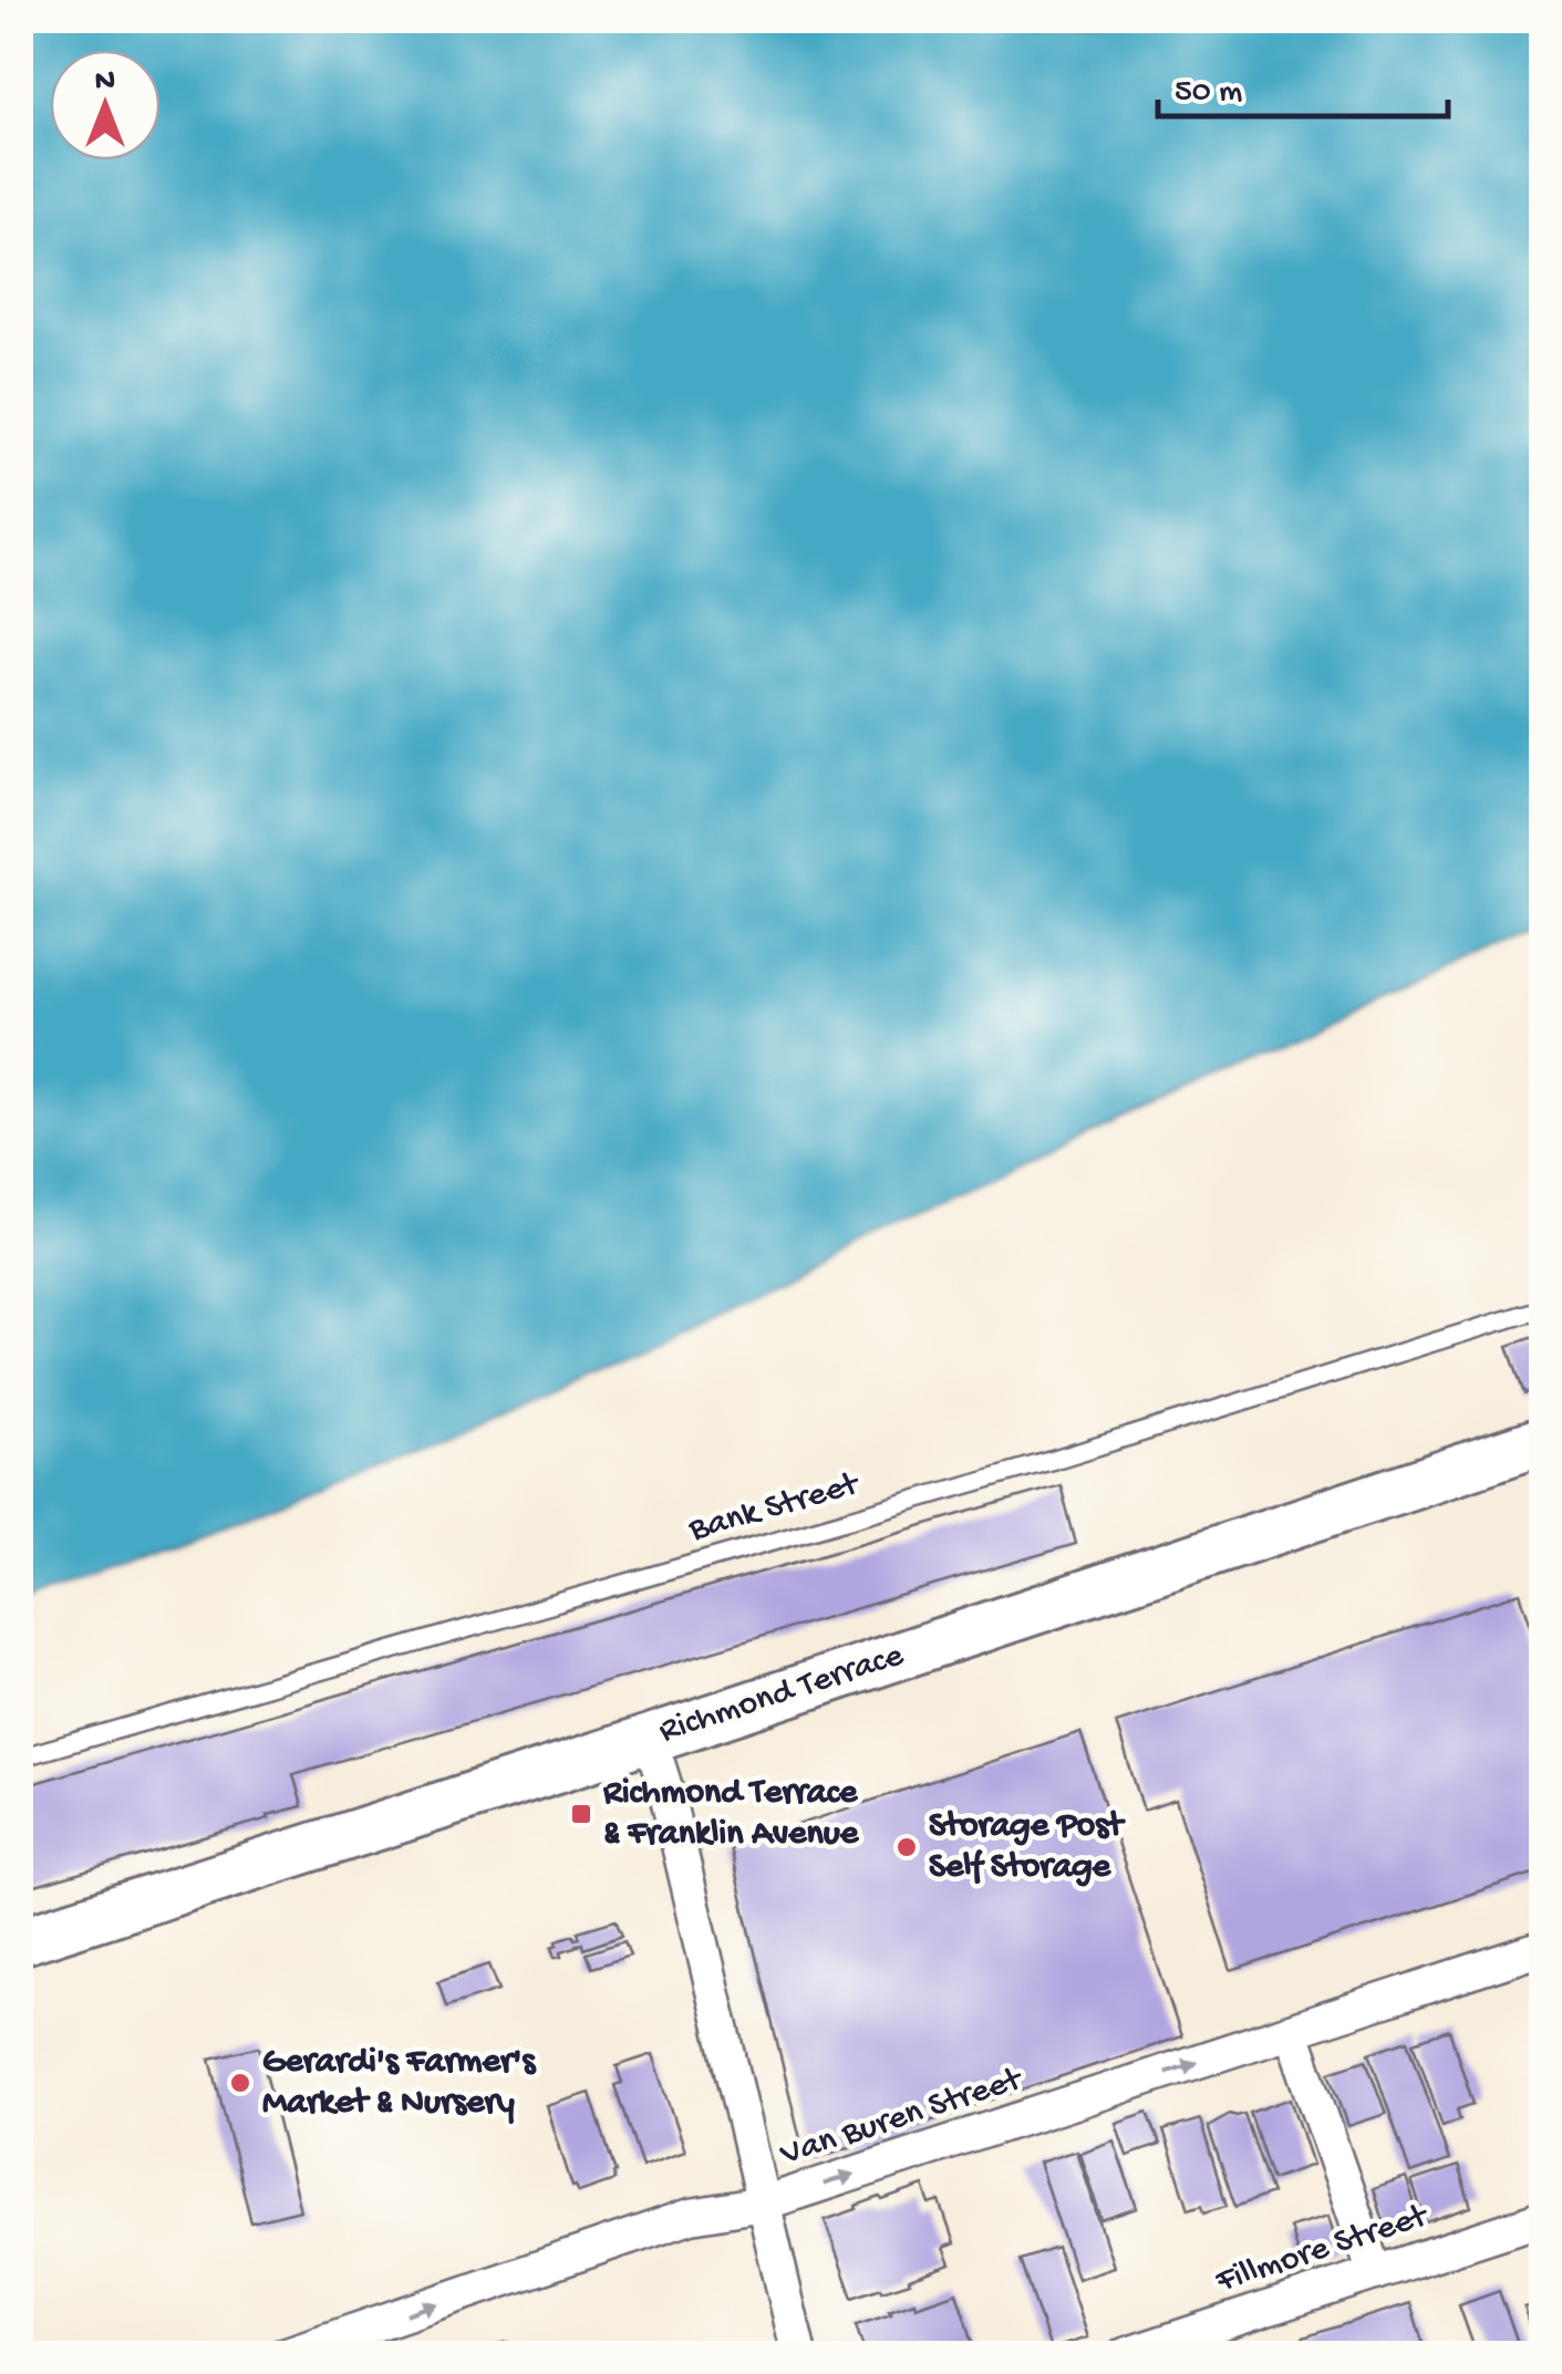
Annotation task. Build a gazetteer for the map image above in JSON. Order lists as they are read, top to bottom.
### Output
{
  "streets": {
    "main road": ["Richmond Terrace"],
    "street": ["Van Buren Street", "Fillmore Street"],
    "lane": ["Bank Street"]
  },
  "one_way": ["Van Buren Street"],
  "places": {
    "transit": ["Richmond Terrace & Franklin Avenue"],
    "other": ["Storage Post Self Storage", "Gerardi's Farmer's Market & Nursery"]
  },
  "scale_bar": "50 m",
  "north": "top"
}
